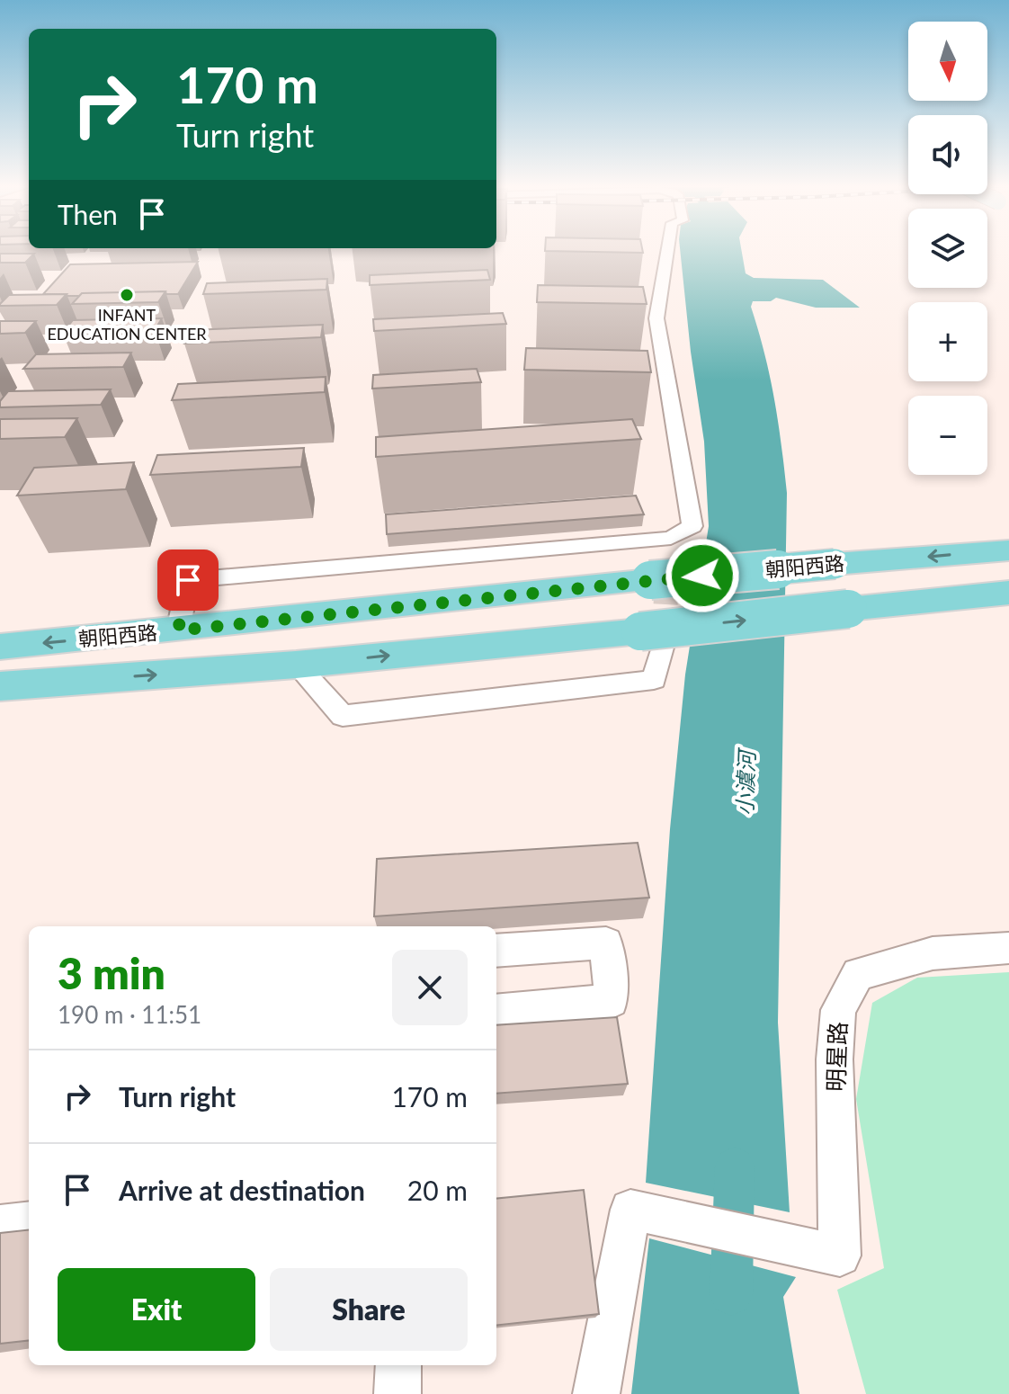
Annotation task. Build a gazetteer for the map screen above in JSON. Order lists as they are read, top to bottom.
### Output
{
  "streets": {
    "main road": ["朝阳西路"],
    "street": ["明星路"]
  },
  "water": ["小澞河"],
  "places": ["INFANT EDUCATION CENTER"],
  "north": "bottom",
  "page": {
    "map_buttons": ["+", "−"],
    "turn": ["170 m", "Turn right"],
    "then": "Then",
    "heading": ["3 min", "190 m · 11:51"],
    "list": [
      {
        "name": "Turn right",
        "value": "170 m"
      },
      {
        "name": "Arrive at destination",
        "value": "20 m"
      }
    ],
    "buttons": ["Exit", "Share"]
  }
}
